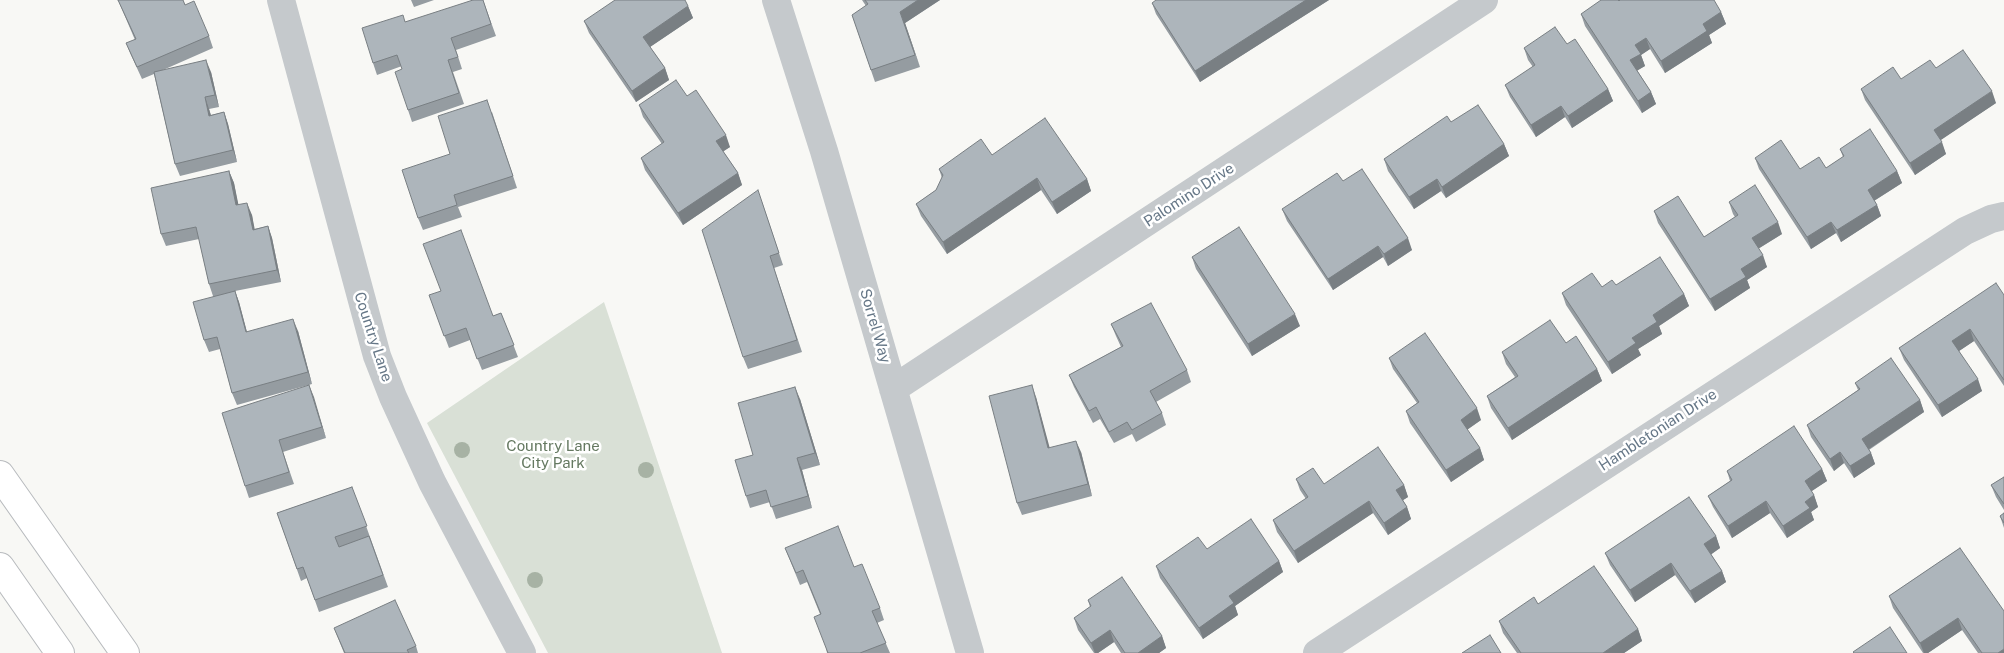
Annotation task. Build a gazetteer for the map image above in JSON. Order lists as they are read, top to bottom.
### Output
{
  "streets": {
    "street": [
      "Palomino Drive",
      "Sorrel Way",
      "Country Lane",
      "Hambletonian Drive"
    ]
  },
  "crossings": [
    ["Palomino Drive", "Sorrel Way"]
  ],
  "parks": ["Country Lane City Park"]
}
